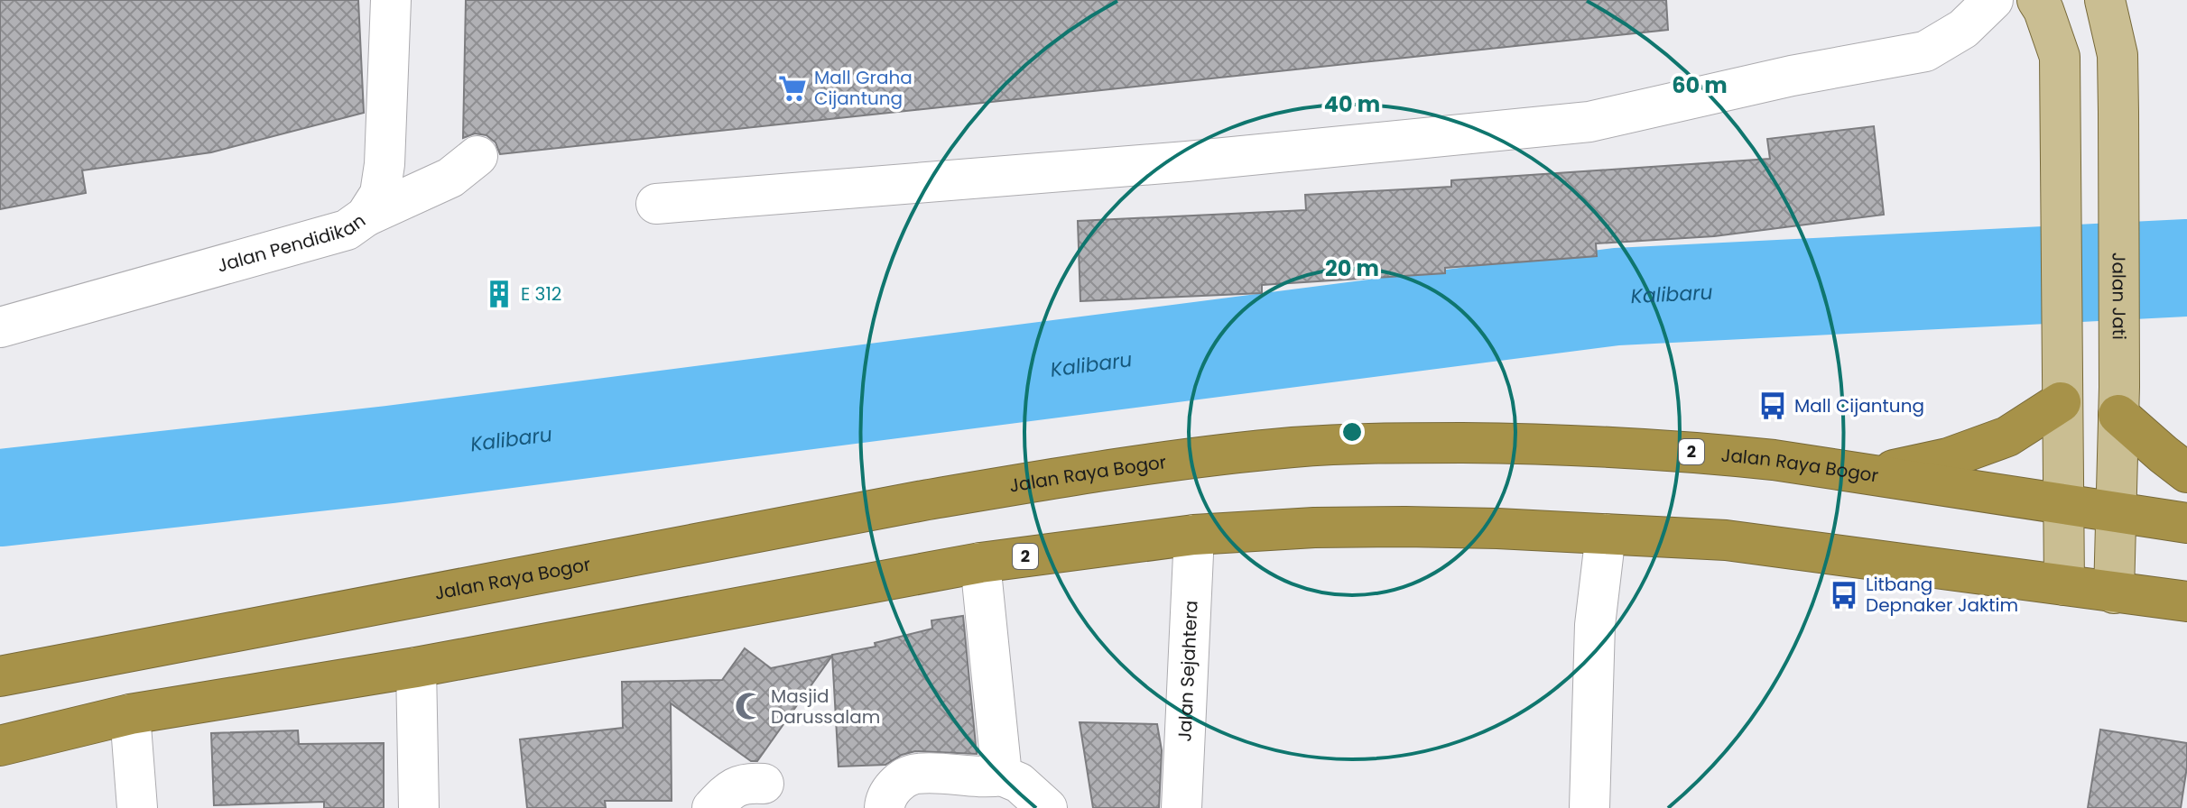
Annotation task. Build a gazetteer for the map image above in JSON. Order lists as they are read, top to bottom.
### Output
{
  "streets": {
    "highway": ["2", "Jalan Raya Bogor"],
    "main road": ["Jalan Jati"],
    "street": ["Jalan Pendidikan", "Jalan Sejahtera"]
  },
  "crossings": [
    ["Jalan Jati", "2"],
    ["Jalan Jati", "Jalan Raya Bogor"],
    ["2", "Jalan Sejahtera"]
  ],
  "water": ["Kalibaru"],
  "places": {
    "supermarket": ["Mall Graha Cijantung"],
    "building": ["E 312"],
    "bus stop": ["Mall Cijantung", "Litbang Depnaker Jaktim"],
    "mosque": ["Masjid Darussalam"]
  },
  "rings": ["60 m", "40 m", "20 m"]
}
